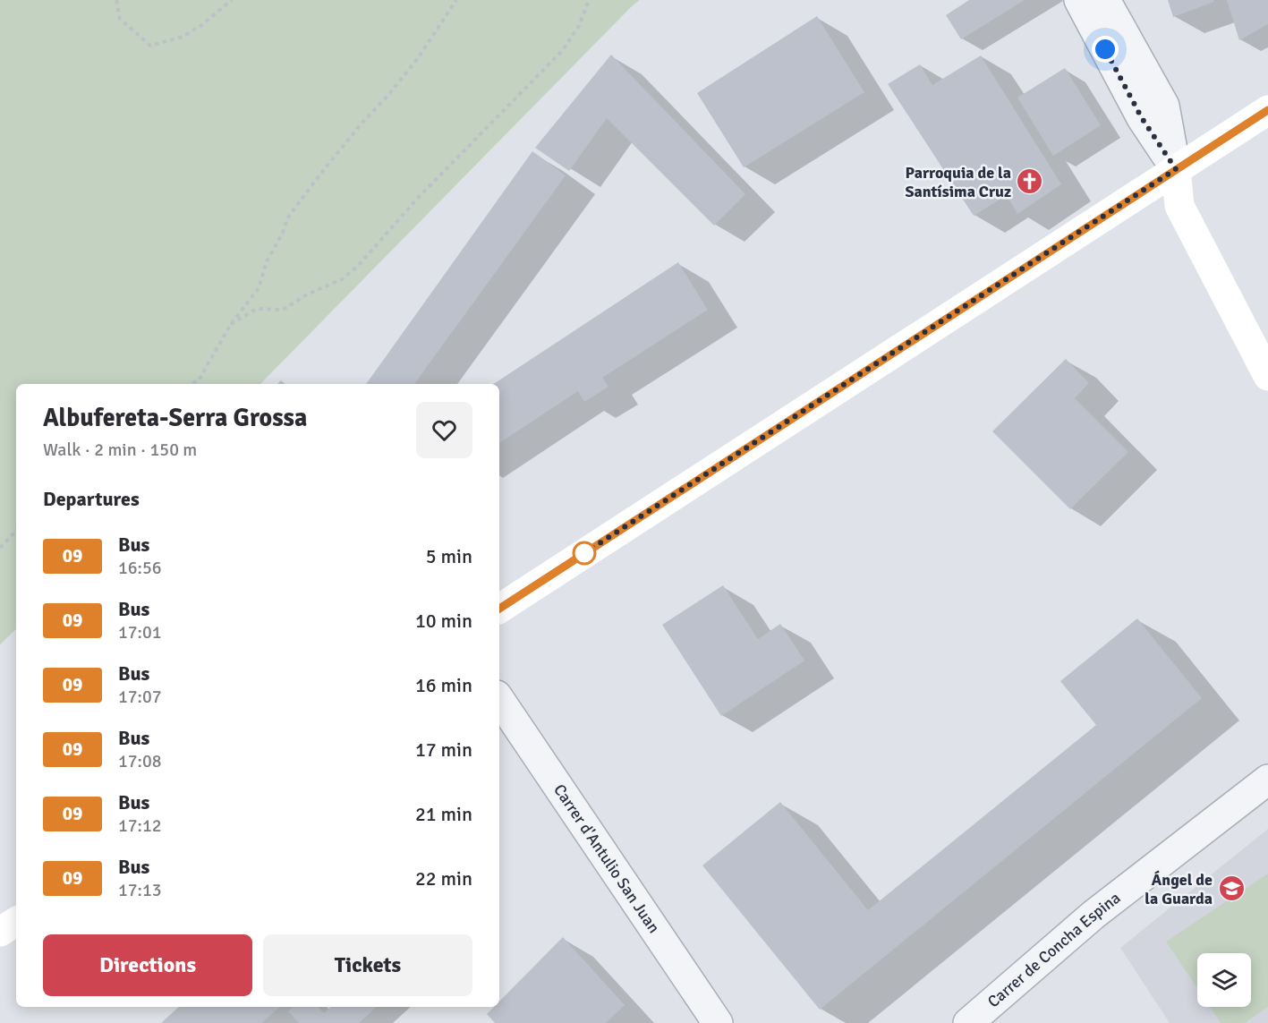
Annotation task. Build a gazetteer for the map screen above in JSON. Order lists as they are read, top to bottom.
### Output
{
  "streets": {
    "street": ["Carrer d'Antulio San Juan", "Carrer de Concha Espina"]
  },
  "places": {
    "church": ["Parroquia de la Santísima Cruz"],
    "school or university": ["Ángel de la Guarda"]
  },
  "lines": ["bus line 09"],
  "page": {
    "heading": [
      ["Albufereta-Serra Grossa", "Walk · 2 min · 150 m"],
      "Departures"
    ],
    "list": [
      {
        "mark": "09",
        "name": "Bus",
        "note": "16:56",
        "value": "5 min"
      },
      {
        "mark": "09",
        "name": "Bus",
        "note": "17:01",
        "value": "10 min"
      },
      {
        "mark": "09",
        "name": "Bus",
        "note": "17:07",
        "value": "16 min"
      },
      {
        "mark": "09",
        "name": "Bus",
        "note": "17:08",
        "value": "17 min"
      },
      {
        "mark": "09",
        "name": "Bus",
        "note": "17:12",
        "value": "21 min"
      },
      {
        "mark": "09",
        "name": "Bus",
        "note": "17:13",
        "value": "22 min"
      }
    ],
    "buttons": ["Directions", "Tickets"]
  }
}
